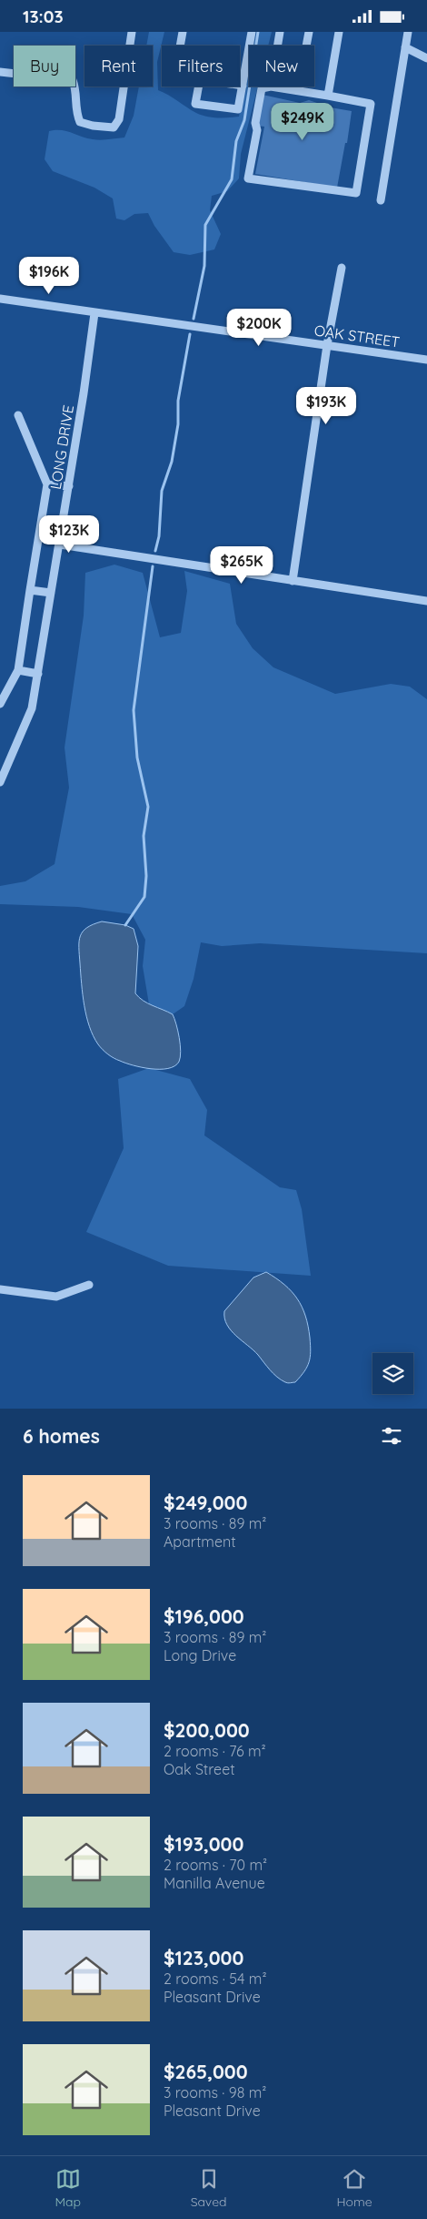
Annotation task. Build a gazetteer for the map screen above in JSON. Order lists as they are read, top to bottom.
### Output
{
  "streets": {
    "street": ["OAK STREET", "LONG DRIVE"]
  },
  "crossings": [
    ["OAK STREET", "LONG DRIVE"]
  ],
  "page": {
    "status": "13:03",
    "chip": [
      "Buy",
      "Rent",
      "Filters",
      "New"
    ],
    "price": [
      "$249K",
      "$196K",
      "$200K",
      "$193K",
      "$123K",
      "$265K"
    ],
    "heading": "6 homes",
    "list": [
      {
        "name": "$249,000",
        "note": "3 rooms · 89 m² · Apartment"
      },
      {
        "name": "$196,000",
        "note": "3 rooms · 89 m² · Long Drive"
      },
      {
        "name": "$200,000",
        "note": "2 rooms · 76 m² · Oak Street"
      },
      {
        "name": "$193,000",
        "note": "2 rooms · 70 m² · Manilla Avenue"
      },
      {
        "name": "$123,000",
        "note": "2 rooms · 54 m² · Pleasant Drive"
      },
      {
        "name": "$265,000",
        "note": "3 rooms · 98 m² · Pleasant Drive"
      }
    ],
    "tabs": ["Map", "Saved", "Home"]
  }
}
